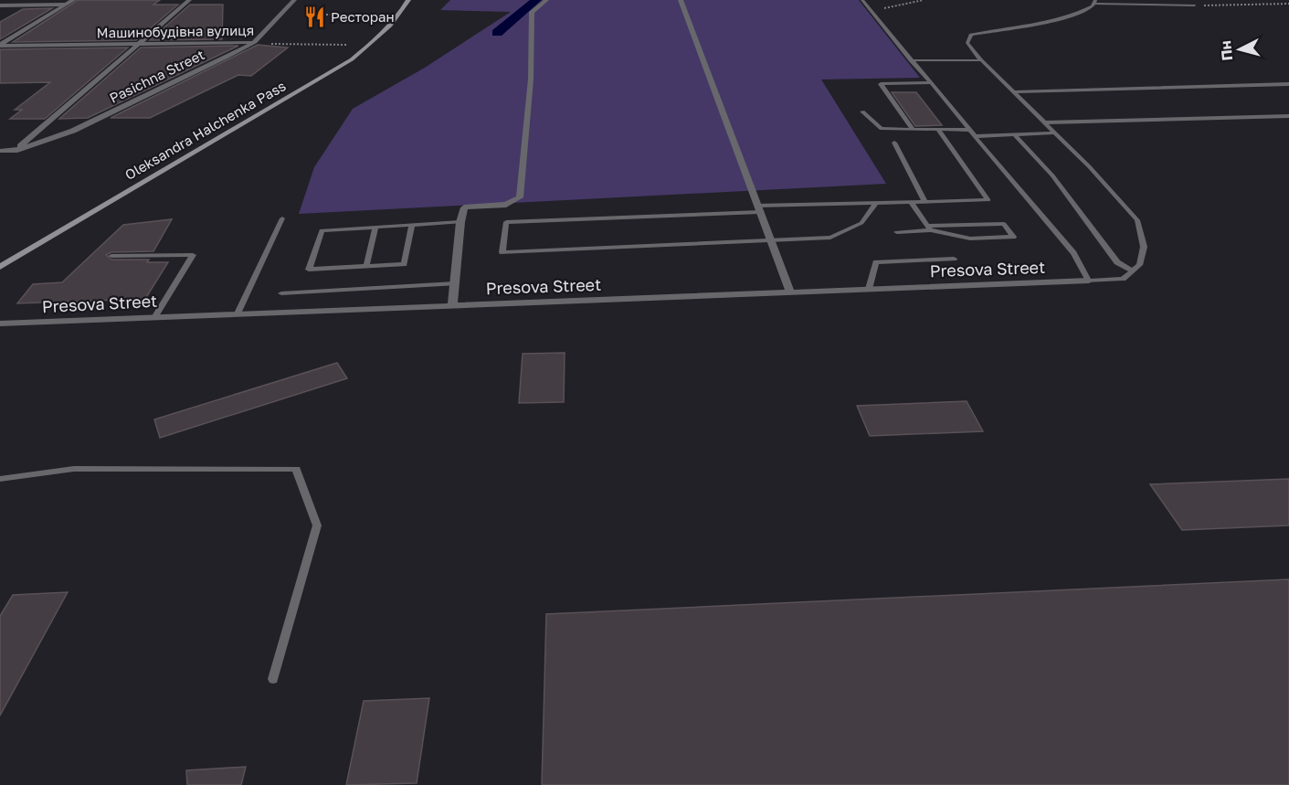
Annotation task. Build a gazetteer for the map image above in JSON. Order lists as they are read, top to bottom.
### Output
{
  "streets": {
    "main road": ["Oleksandra Halchenka Pass"],
    "street": ["Машинобудівна вулиця", "Pasichna Street", "Presova Street"]
  },
  "crossings": [
    ["Машинобудівна вулиця", "Pasichna Street"]
  ],
  "places": {
    "restaurant": ["Ресторан"]
  },
  "north": "left"
}
